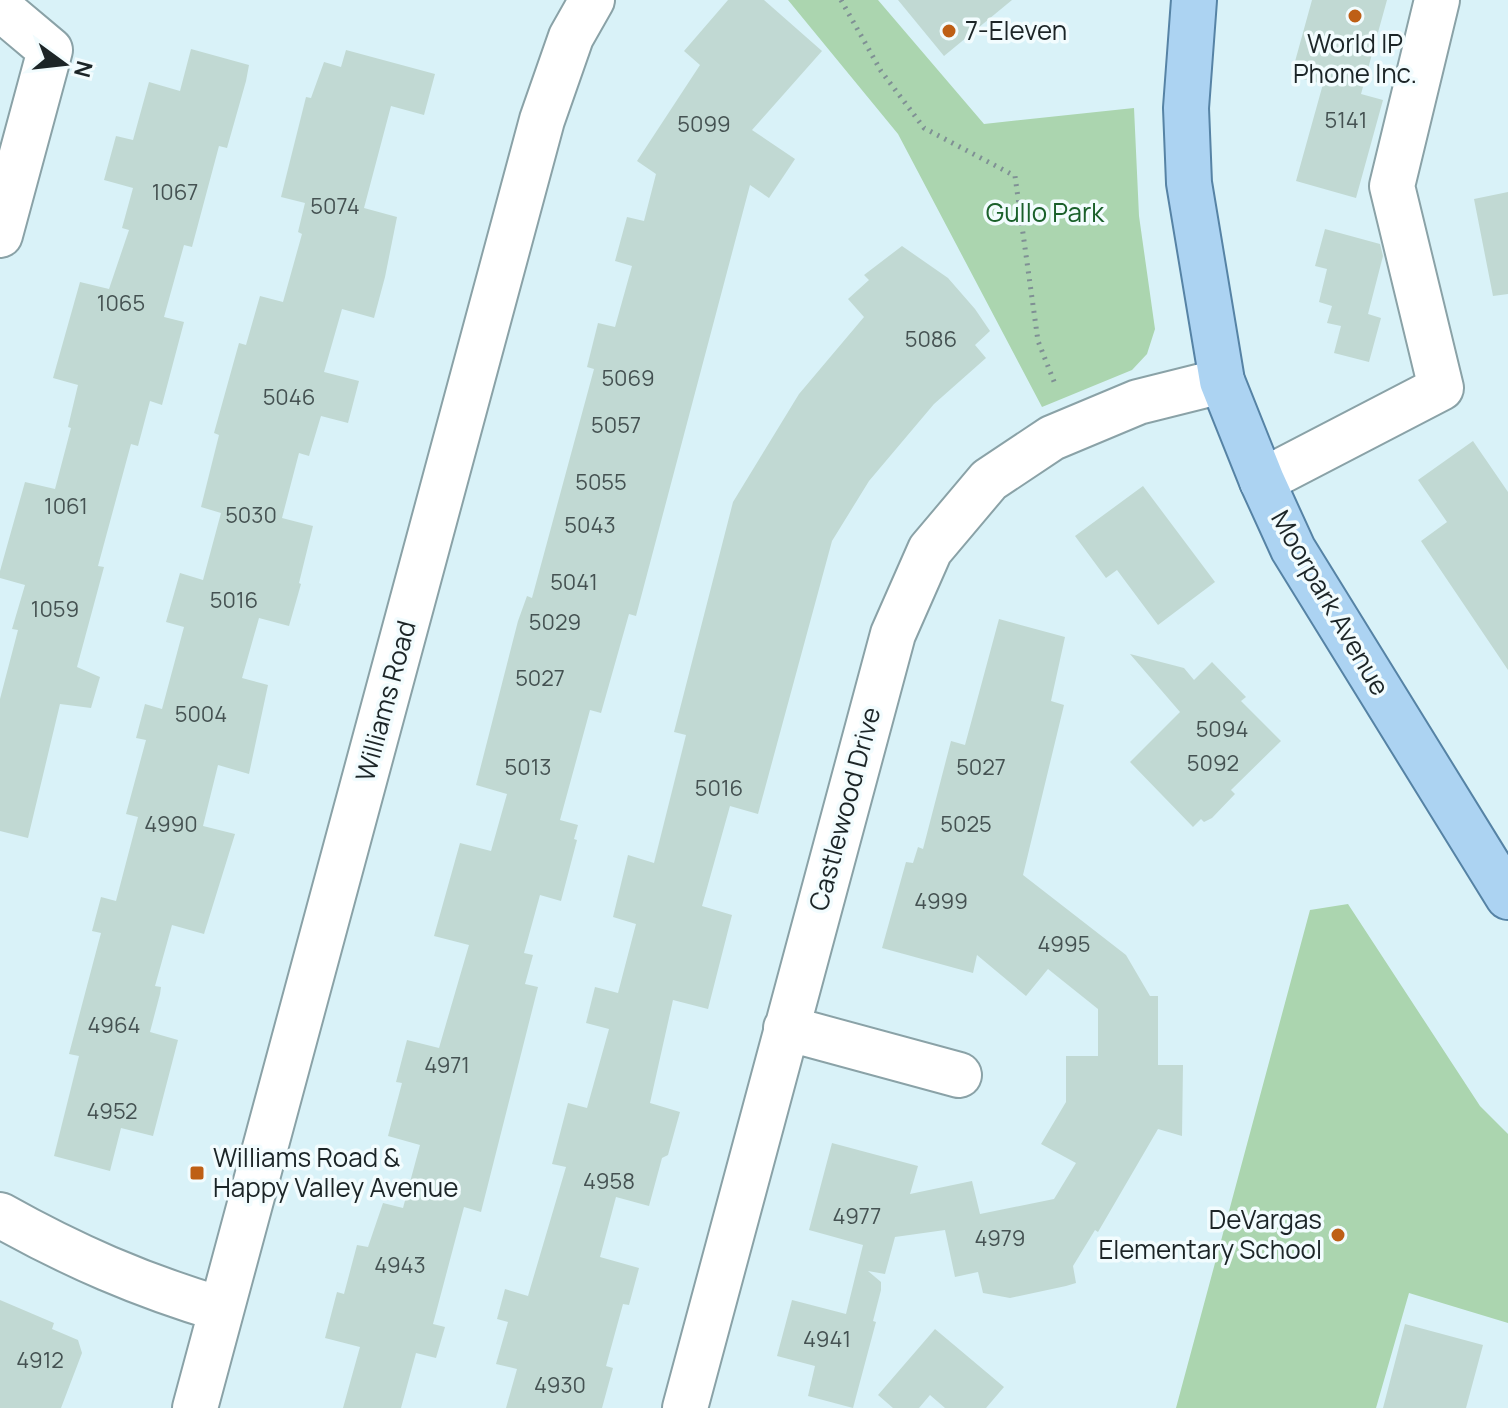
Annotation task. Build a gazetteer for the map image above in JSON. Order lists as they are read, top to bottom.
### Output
{
  "streets": {
    "main road": ["Moorpark Avenue"],
    "street": ["Williams Road", "Castlewood Drive"]
  },
  "crossings": [
    ["Moorpark Avenue", "Castlewood Drive"]
  ],
  "parks": ["Gullo Park"],
  "places": {
    "other": ["World IP Phone Inc.", "7-Eleven", "DeVargas Elementary School"],
    "transit": ["Williams Road & Happy Valley Avenue"]
  },
  "house_numbers": [
    "5141",
    "5099",
    "1067",
    "5074",
    "1065",
    "5086",
    "5069",
    "5046",
    "5057",
    "5055",
    "1061",
    "5030",
    "5043",
    "5041",
    "5016",
    "1059",
    "5029",
    "5027",
    "5004",
    "5094",
    "5092",
    "5013",
    "5027",
    "5016",
    "4990",
    "5025",
    "4999",
    "4995",
    "4964",
    "4971",
    "4952",
    "4958",
    "4977",
    "4979",
    "4943",
    "4941",
    "4912",
    "4930"
  ],
  "north": "right"
}
